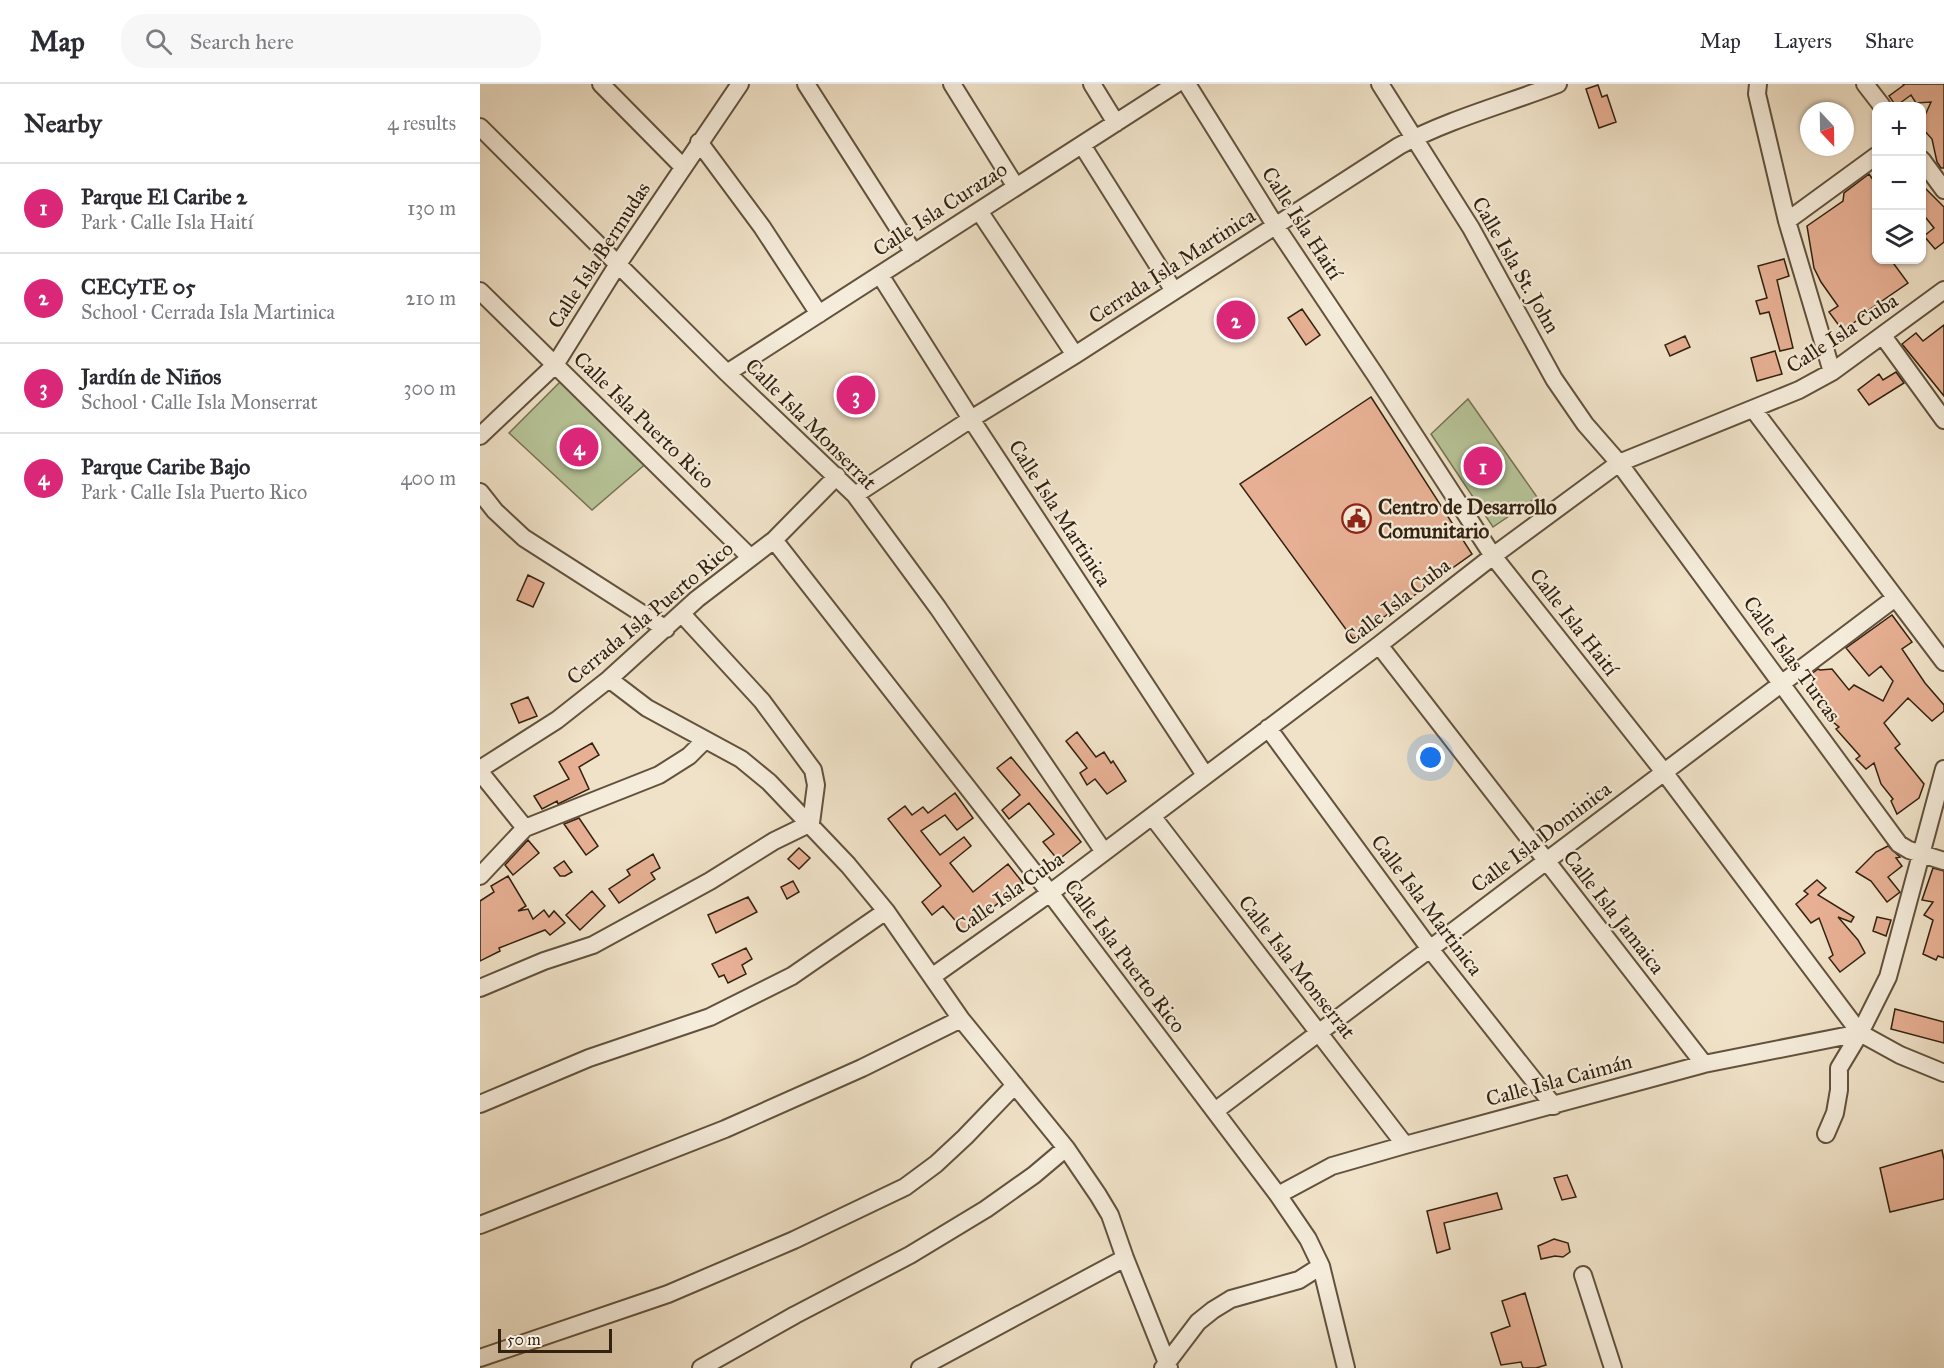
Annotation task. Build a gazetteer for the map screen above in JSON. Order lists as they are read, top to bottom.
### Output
{
  "streets": {
    "street": [
      "Calle Isla Curazao",
      "Calle Isla Haití",
      "Calle Isla Bermudas",
      "Calle Isla St. John",
      "Cerrada Isla Martinica",
      "Calle Isla Cuba",
      "Calle Isla Puerto Rico",
      "Calle Isla Monserrat",
      "Calle Isla Martinica",
      "Cerrada Isla Puerto Rico",
      "Calle Islas Turcas",
      "Calle Isla Dominica",
      "Calle Isla Jamaica",
      "Calle Isla Caimán"
    ]
  },
  "crossings": [
    ["Calle Isla Curazao", "Calle Isla Monserrat"],
    ["Calle Isla Curazao", "Calle Isla Martinica"],
    ["Calle Isla Haití", "Cerrada Isla Martinica"],
    ["Calle Isla Haití", "Calle Isla Cuba"],
    ["Calle Isla Haití", "Calle Isla Dominica"],
    ["Calle Isla Haití", "Calle Isla Caimán"],
    ["Calle Isla Bermudas", "Calle Isla Puerto Rico"],
    ["Calle Isla Bermudas", "Calle Isla Monserrat"],
    ["Calle Isla St. John", "Cerrada Isla Martinica"],
    ["Calle Isla St. John", "Calle Isla Cuba"],
    ["Calle Isla St. John", "Calle Islas Turcas"],
    ["Cerrada Isla Martinica", "Calle Isla Monserrat"],
    ["Cerrada Isla Martinica", "Calle Isla Martinica"],
    ["Calle Isla Cuba", "Calle Isla Puerto Rico"],
    ["Calle Isla Cuba", "Calle Isla Monserrat"],
    ["Calle Isla Cuba", "Calle Isla Martinica"],
    ["Calle Isla Cuba", "Calle Islas Turcas"],
    ["Calle Isla Cuba", "Calle Isla Jamaica"],
    ["Calle Isla Puerto Rico", "Cerrada Isla Puerto Rico"],
    ["Calle Isla Puerto Rico", "Calle Isla Dominica"],
    ["Calle Isla Puerto Rico", "Calle Isla Caimán"],
    ["Calle Isla Monserrat", "Cerrada Isla Puerto Rico"],
    ["Calle Isla Monserrat", "Calle Isla Dominica"],
    ["Calle Isla Monserrat", "Calle Isla Caimán"],
    ["Calle Isla Martinica", "Calle Isla Dominica"],
    ["Calle Isla Martinica", "Calle Isla Caimán"],
    ["Calle Islas Turcas", "Calle Isla Dominica"],
    ["Calle Isla Dominica", "Calle Isla Jamaica"],
    ["Calle Isla Jamaica", "Calle Isla Caimán"]
  ],
  "places": {
    "public building": ["Centro de Desarrollo Comunitario"]
  },
  "scale_bar": "50 m",
  "north": "bottom",
  "page": {
    "header": "Map",
    "search": "Search here",
    "nav": ["Map", "Layers", "Share"],
    "heading": ["Nearby", "4 results"],
    "map_buttons": ["+", "−"],
    "list": [
      {
        "mark": "1",
        "name": "Parque El Caribe 2",
        "note": "Park · Calle Isla Haití",
        "value": "130 m"
      },
      {
        "mark": "2",
        "name": "CECyTE 05",
        "note": "School · Cerrada Isla Martinica",
        "value": "210 m"
      },
      {
        "mark": "3",
        "name": "Jardín de Niños",
        "note": "School · Calle Isla Monserrat",
        "value": "300 m"
      },
      {
        "mark": "4",
        "name": "Parque Caribe Bajo",
        "note": "Park · Calle Isla Puerto Rico",
        "value": "400 m"
      }
    ],
    "pins": [
      "2",
      "3",
      "4",
      "1"
    ],
    "scale": "50 m"
  }
}
